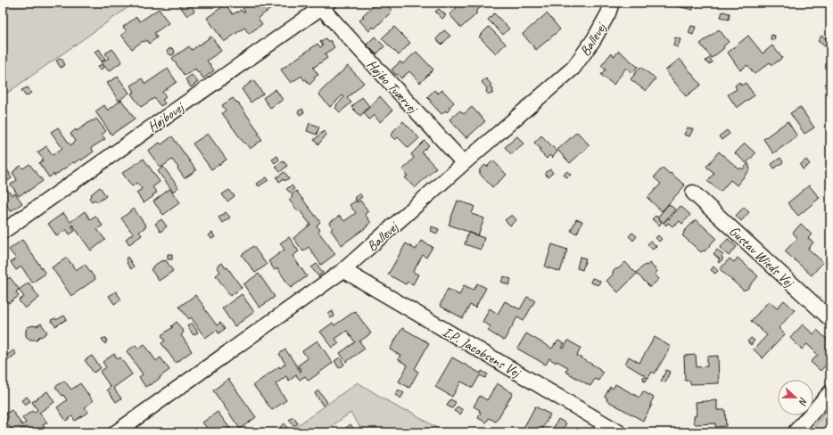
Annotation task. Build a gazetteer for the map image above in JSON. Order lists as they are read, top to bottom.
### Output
{
  "streets": {
    "street": [
      "Ballevej",
      "Højbo Tværvej",
      "Højbovej",
      "Gustav Wieds Vej",
      "I.P. Jacobsens Vej"
    ]
  },
  "crossings": [
    ["Ballevej", "Højbo Tværvej"],
    ["Ballevej", "I.P. Jacobsens Vej"],
    ["Højbo Tværvej", "Højbovej"]
  ],
  "north": "right"
}
